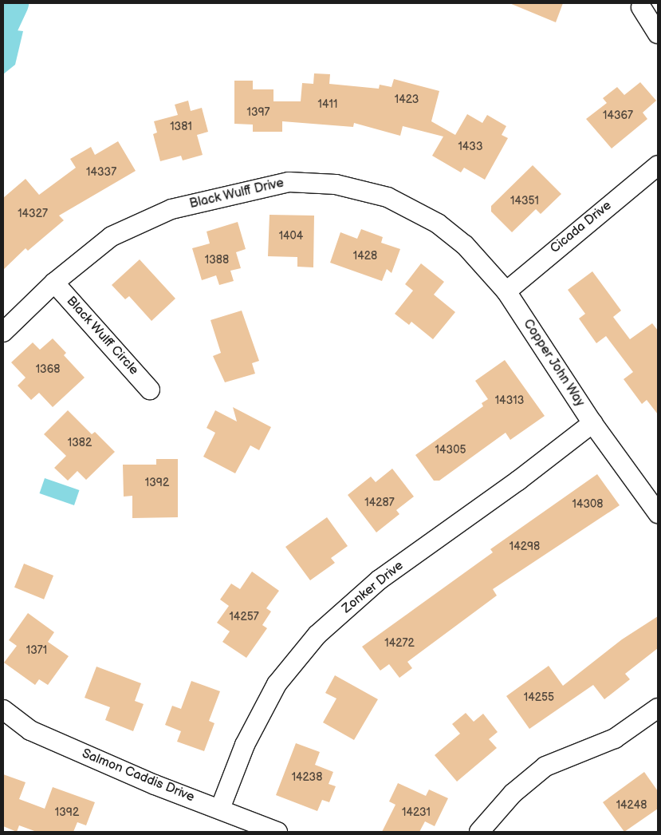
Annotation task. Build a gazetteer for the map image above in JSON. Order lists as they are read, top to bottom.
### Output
{
  "streets": {
    "street": [
      "Black Wulff Drive",
      "Cicada Drive",
      "Black Wulff Circle",
      "Copper John Way",
      "Zonker Drive",
      "Salmon Caddis Drive"
    ]
  },
  "crossings": [
    ["Black Wulff Drive", "Black Wulff Circle"],
    ["Black Wulff Drive", "Copper John Way"],
    ["Cicada Drive", "Copper John Way"],
    ["Copper John Way", "Zonker Drive"],
    ["Zonker Drive", "Salmon Caddis Drive"]
  ],
  "house_numbers": [
    "1423",
    "1411",
    "1397",
    "14367",
    "1381",
    "1433",
    "14337",
    "14351",
    "14327",
    "1404",
    "1428",
    "1388",
    "1368",
    "14313",
    "1382",
    "14305",
    "1392",
    "14287",
    "14308",
    "14298",
    "14257",
    "14272",
    "1371",
    "14255",
    "14238",
    "14248",
    "1392",
    "14231"
  ]
}
